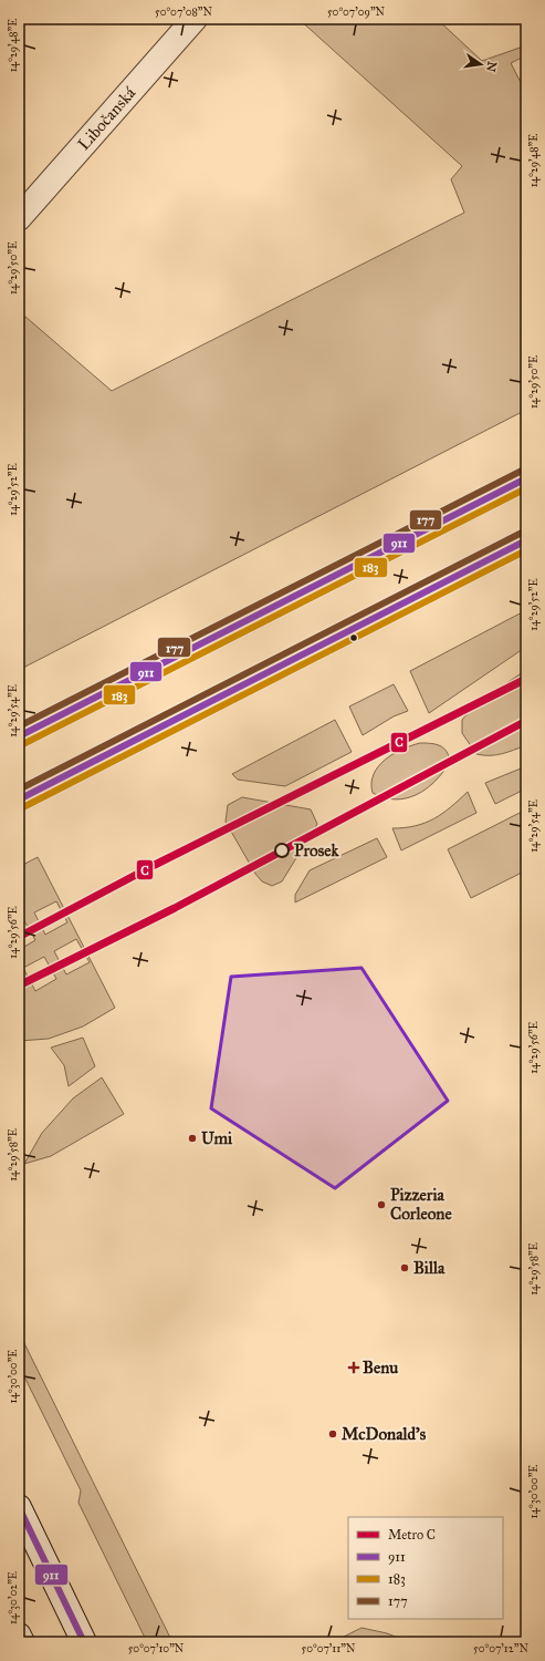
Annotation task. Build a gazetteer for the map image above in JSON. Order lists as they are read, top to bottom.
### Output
{
  "streets": {
    "main road": ["Libočanská"]
  },
  "places": {
    "other": [
      "Prosek",
      "Umi",
      "Pizzeria Corleone",
      "Billa",
      "McDonald's"
    ],
    "health": ["Benu"]
  },
  "lines": [
    "transit line 177",
    "transit line 911",
    "transit line 183",
    "metro line C"
  ],
  "legend": [
    "Metro C",
    "911",
    "183",
    "177"
  ],
  "north": "right",
  "coordinates": [
    "50°07'08\"N",
    "50°07'09\"N",
    "14°29'48\"E",
    "14°29'50\"E",
    "14°29'52\"E",
    "14°29'54\"E",
    "14°29'56\"E",
    "14°29'58\"E",
    "14°30'00\"E",
    "14°30'02\"E",
    "50°07'10\"N",
    "50°07'11\"N",
    "50°07'12\"N"
  ]
}
